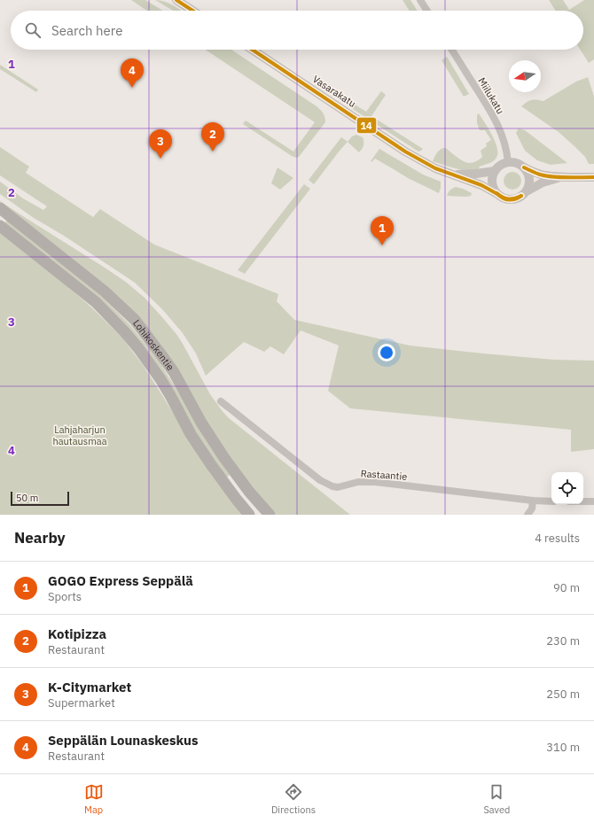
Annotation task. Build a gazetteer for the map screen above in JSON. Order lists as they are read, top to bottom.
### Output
{
  "streets": {
    "main road": ["Lohikoskentie"],
    "street": ["Vasarakatu", "Miilukatu", "Rastaantie"]
  },
  "crossings": [
    ["Vasarakatu", "Miilukatu"]
  ],
  "parks": ["Lahjaharjun hautausmaa"],
  "lines": ["transit line 14"],
  "scale_bar": "50 m",
  "north": "left",
  "page": {
    "search": "Search here",
    "pins": [
      "4",
      "2",
      "3",
      "1"
    ],
    "scale": "50 m",
    "heading": ["Nearby", "4 results"],
    "list": [
      {
        "mark": "1",
        "name": "GOGO Express Seppälä",
        "note": "Sports",
        "value": "90 m"
      },
      {
        "mark": "2",
        "name": "Kotipizza",
        "note": "Restaurant",
        "value": "230 m"
      },
      {
        "mark": "3",
        "name": "K-Citymarket",
        "note": "Supermarket",
        "value": "250 m"
      },
      {
        "mark": "4",
        "name": "Seppälän Lounaskeskus",
        "note": "Restaurant",
        "value": "310 m"
      }
    ],
    "nav": ["Map", "Directions", "Saved"]
  },
  "grid": {
    "rows": [
      "1",
      "2",
      "3",
      "4"
    ]
  }
}
